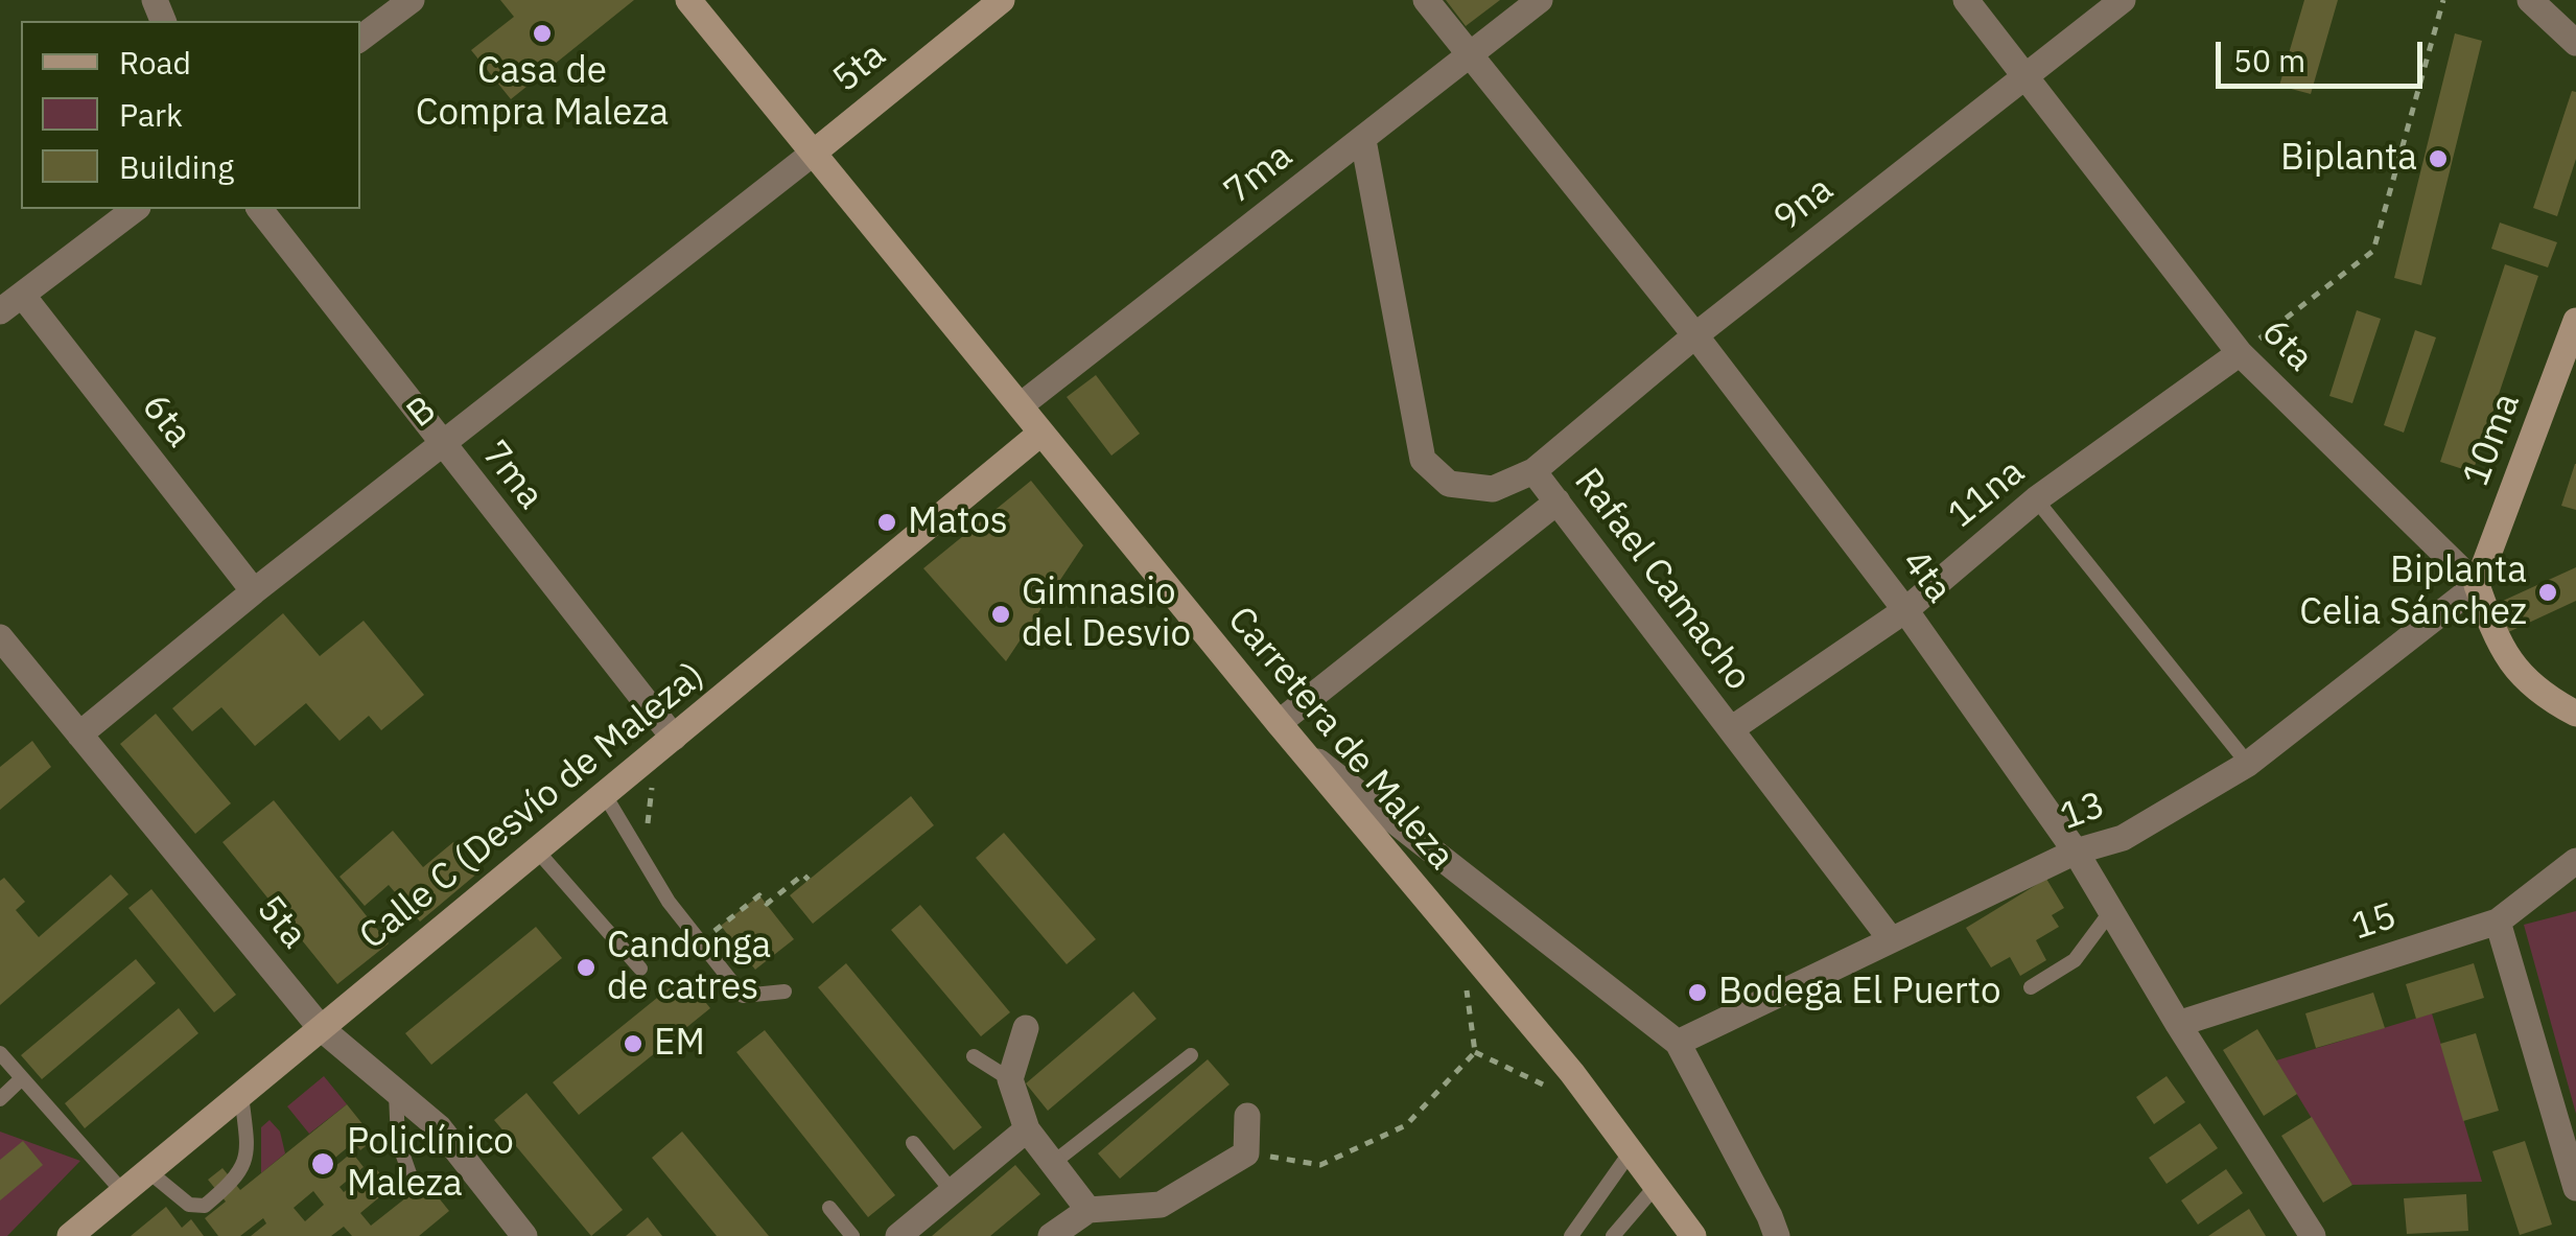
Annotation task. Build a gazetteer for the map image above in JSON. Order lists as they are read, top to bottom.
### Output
{
  "streets": {
    "street": [
      "5ta",
      "7ma",
      "9na",
      "6ta",
      "B",
      "10ma",
      "11na",
      "4ta",
      "Rafael Camacho",
      "Carretera de Maleza",
      "Calle C (Desvío de Maleza)",
      "13",
      "15"
    ]
  },
  "crossings": [
    ["5ta", "B"],
    ["5ta", "Carretera de Maleza"],
    ["5ta", "Calle C (Desvío de Maleza)"],
    ["7ma", "B"],
    ["7ma", "4ta"],
    ["7ma", "Rafael Camacho"],
    ["7ma", "Carretera de Maleza"],
    ["7ma", "Calle C (Desvío de Maleza)"],
    ["9na", "6ta"],
    ["9na", "4ta"],
    ["9na", "Rafael Camacho"],
    ["6ta", "B"],
    ["6ta", "10ma"],
    ["6ta", "11na"],
    ["6ta", "13"],
    ["B", "Carretera de Maleza"],
    ["10ma", "13"],
    ["11na", "4ta"],
    ["11na", "Rafael Camacho"],
    ["4ta", "13"],
    ["4ta", "15"],
    ["Rafael Camacho", "13"],
    ["Carretera de Maleza", "Calle C (Desvío de Maleza)"]
  ],
  "places": [
    "Casa de Compra Maleza",
    "Biplanta",
    "Matos",
    "Biplanta Celia Sánchez",
    "Gimnasio del Desvio",
    "Candonga de catres",
    "Bodega El Puerto",
    "EM",
    "Policlínico Maleza"
  ],
  "legend": ["Road", "Park", "Building"],
  "scale_bar": "50 m"
}
